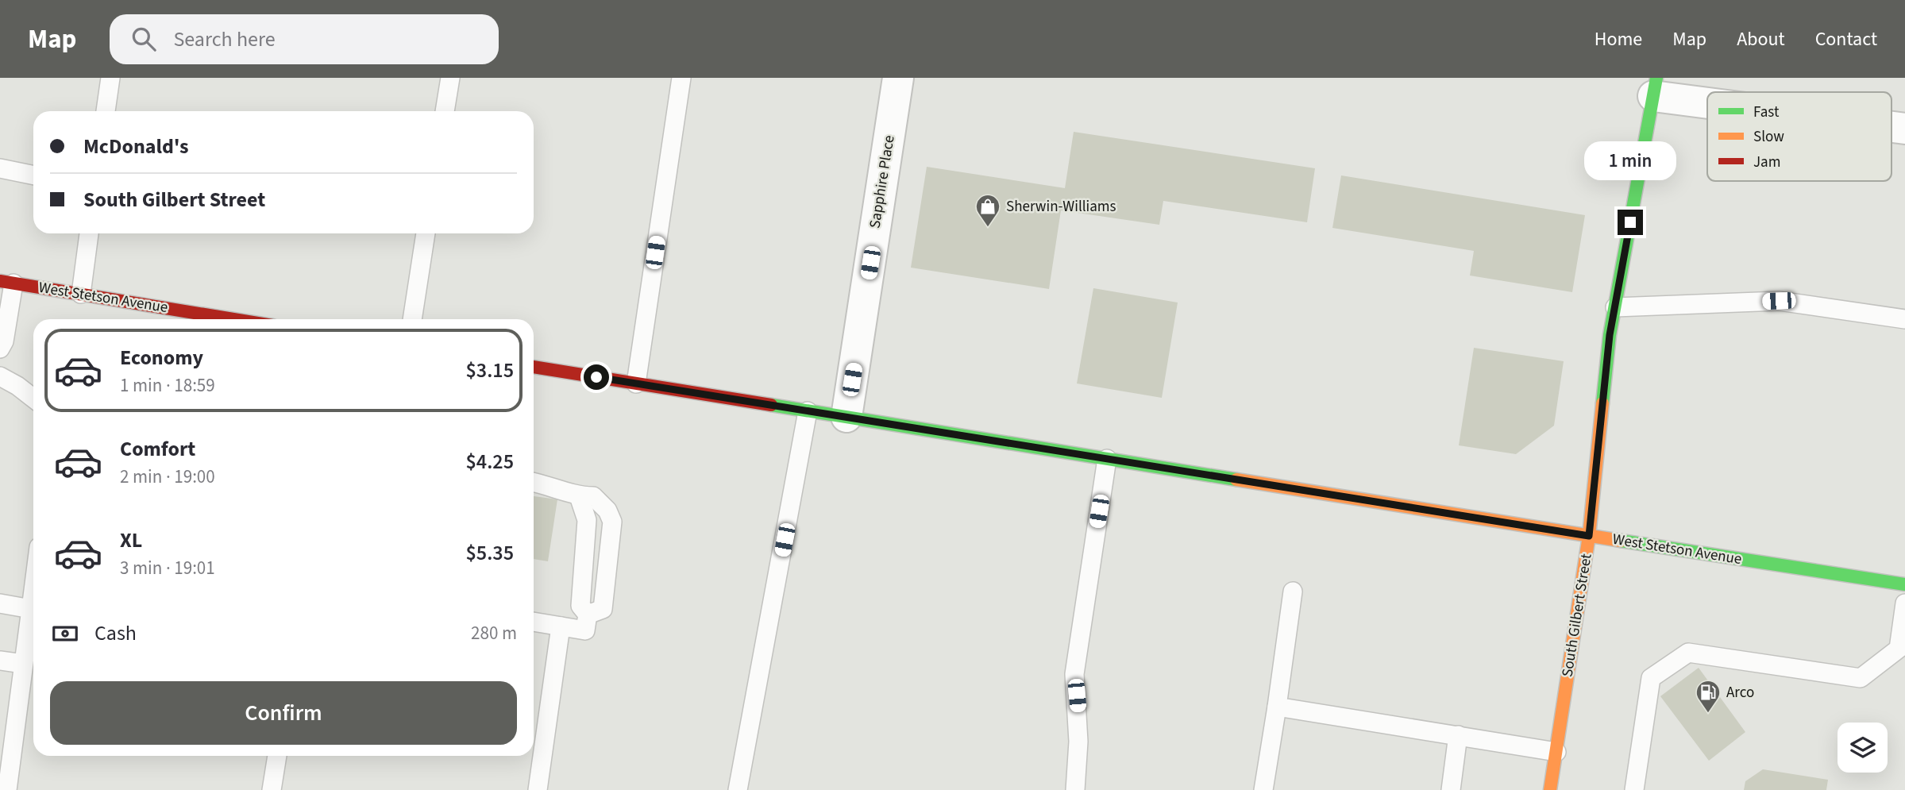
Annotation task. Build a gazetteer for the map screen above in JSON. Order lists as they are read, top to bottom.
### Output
{
  "streets": {
    "main road": ["West Stetson Avenue", "South Gilbert Street"],
    "street": ["Sapphire Place"]
  },
  "crossings": [
    ["Sapphire Place", "West Stetson Avenue"],
    ["West Stetson Avenue", "South Gilbert Street"]
  ],
  "places": {
    "shop": ["Sherwin-Williams"],
    "fuel station": ["Arco"]
  },
  "legend": ["Fast", "Slow", "Jam"],
  "page": {
    "header": "Map",
    "search": "Search here",
    "nav": [
      "Home",
      "Map",
      "About",
      "Contact"
    ],
    "banner": ["McDonald's", "South Gilbert Street"],
    "bubble": "1 min",
    "list": [
      {
        "name": "Economy",
        "note": "1 min · 18:59",
        "value": "$3.15"
      },
      {
        "name": "Comfort",
        "note": "2 min · 19:00",
        "value": "$4.25"
      },
      {
        "name": "XL",
        "note": "3 min · 19:01",
        "value": "$5.35"
      }
    ],
    "pay": ["Cash", "280 m"],
    "buttons": "Confirm"
  }
}
